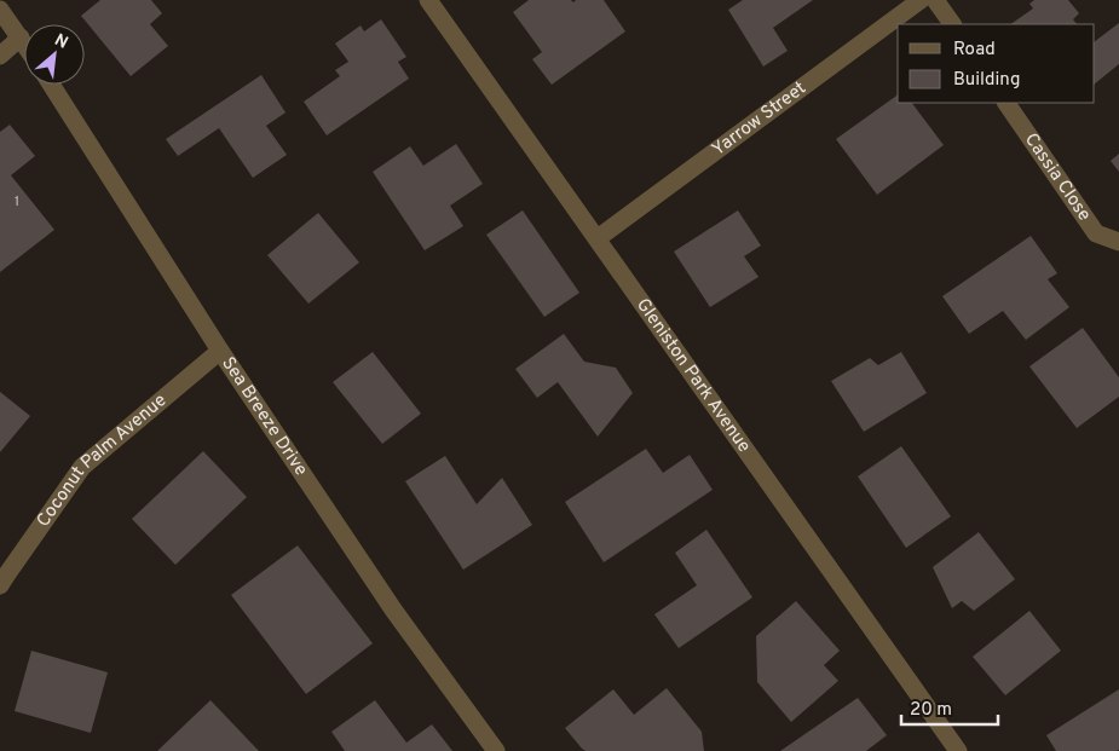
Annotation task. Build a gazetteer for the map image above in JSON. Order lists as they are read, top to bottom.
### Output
{
  "streets": {
    "street": [
      "Yarrow Street",
      "Cassia Close",
      "Gleniston Park Avenue",
      "Sea Breeze Drive",
      "Coconut Palm Avenue"
    ]
  },
  "crossings": [
    ["Yarrow Street", "Gleniston Park Avenue"],
    ["Sea Breeze Drive", "Coconut Palm Avenue"]
  ],
  "house_numbers": ["1"],
  "legend": ["Road", "Building"],
  "scale_bar": "20 m",
  "north": "top right"
}
